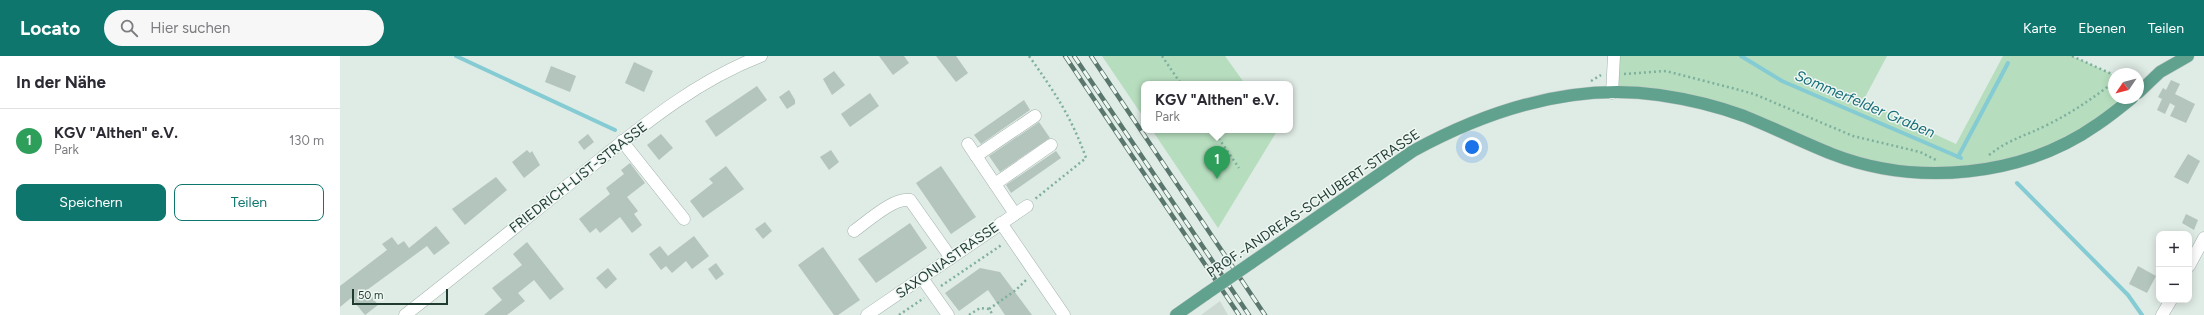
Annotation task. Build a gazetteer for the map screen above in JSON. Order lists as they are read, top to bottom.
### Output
{
  "streets": {
    "main road": ["PROF.-ANDREAS-SCHUBERT-STRASSE"],
    "street": ["FRIEDRICH-LIST-STRASSE", "SAXONIASTRASSE"]
  },
  "water": ["Sommerfelder Graben"],
  "scale_bar": "50 m",
  "north": "bottom left",
  "page": {
    "header": "Locato",
    "search": "Hier suchen",
    "nav": ["Karte", "Ebenen", "Teilen"],
    "heading": "In der Nähe",
    "popup": ["KGV \"Althen\" e.V.", "Park"],
    "list": [
      {
        "mark": "1",
        "name": "KGV \"Althen\" e.V.",
        "note": "Park",
        "value": "130 m"
      }
    ],
    "pins": "1",
    "buttons": ["Speichern", "Teilen"],
    "map_buttons": ["+", "−"],
    "scale": "50 m"
  }
}
